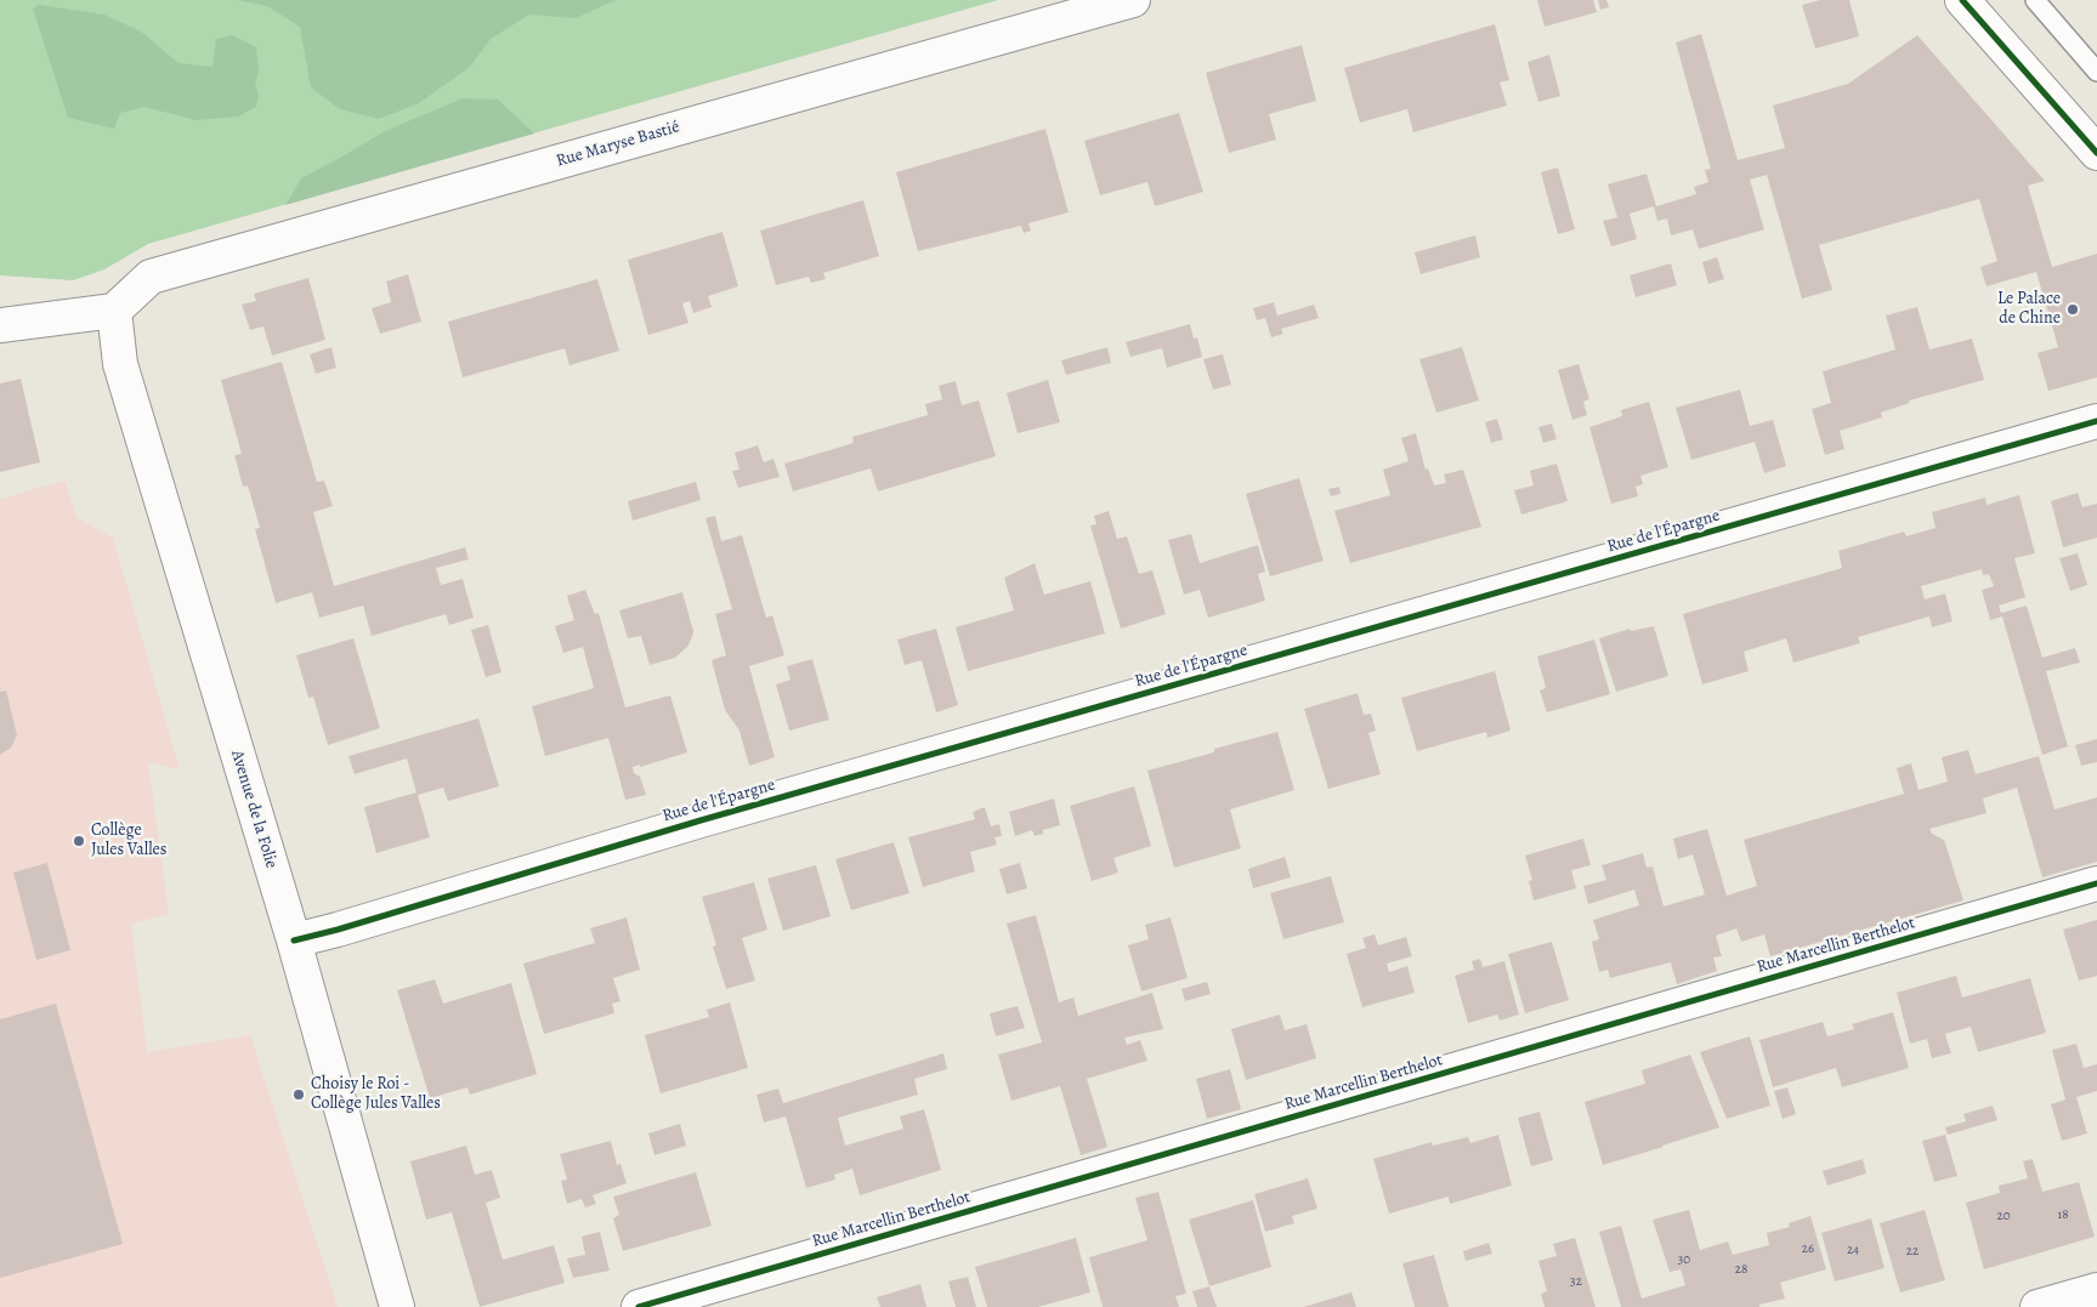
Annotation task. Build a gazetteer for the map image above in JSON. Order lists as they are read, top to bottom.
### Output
{
  "streets": {
    "street": [
      "Rue Maryse Bastié",
      "Rue de l'Épargne",
      "Avenue de la Folie",
      "Rue Marcellin Berthelot"
    ]
  },
  "crossings": [
    ["Rue Maryse Bastié", "Avenue de la Folie"],
    ["Rue de l'Épargne", "Avenue de la Folie"]
  ],
  "places": ["Le Palace de Chine", "Collège Jules Valles", "Choisy le Roi - Collège Jules Valles"],
  "house_numbers": [
    "18",
    "20",
    "26",
    "24",
    "22",
    "30",
    "28",
    "32"
  ]
}
